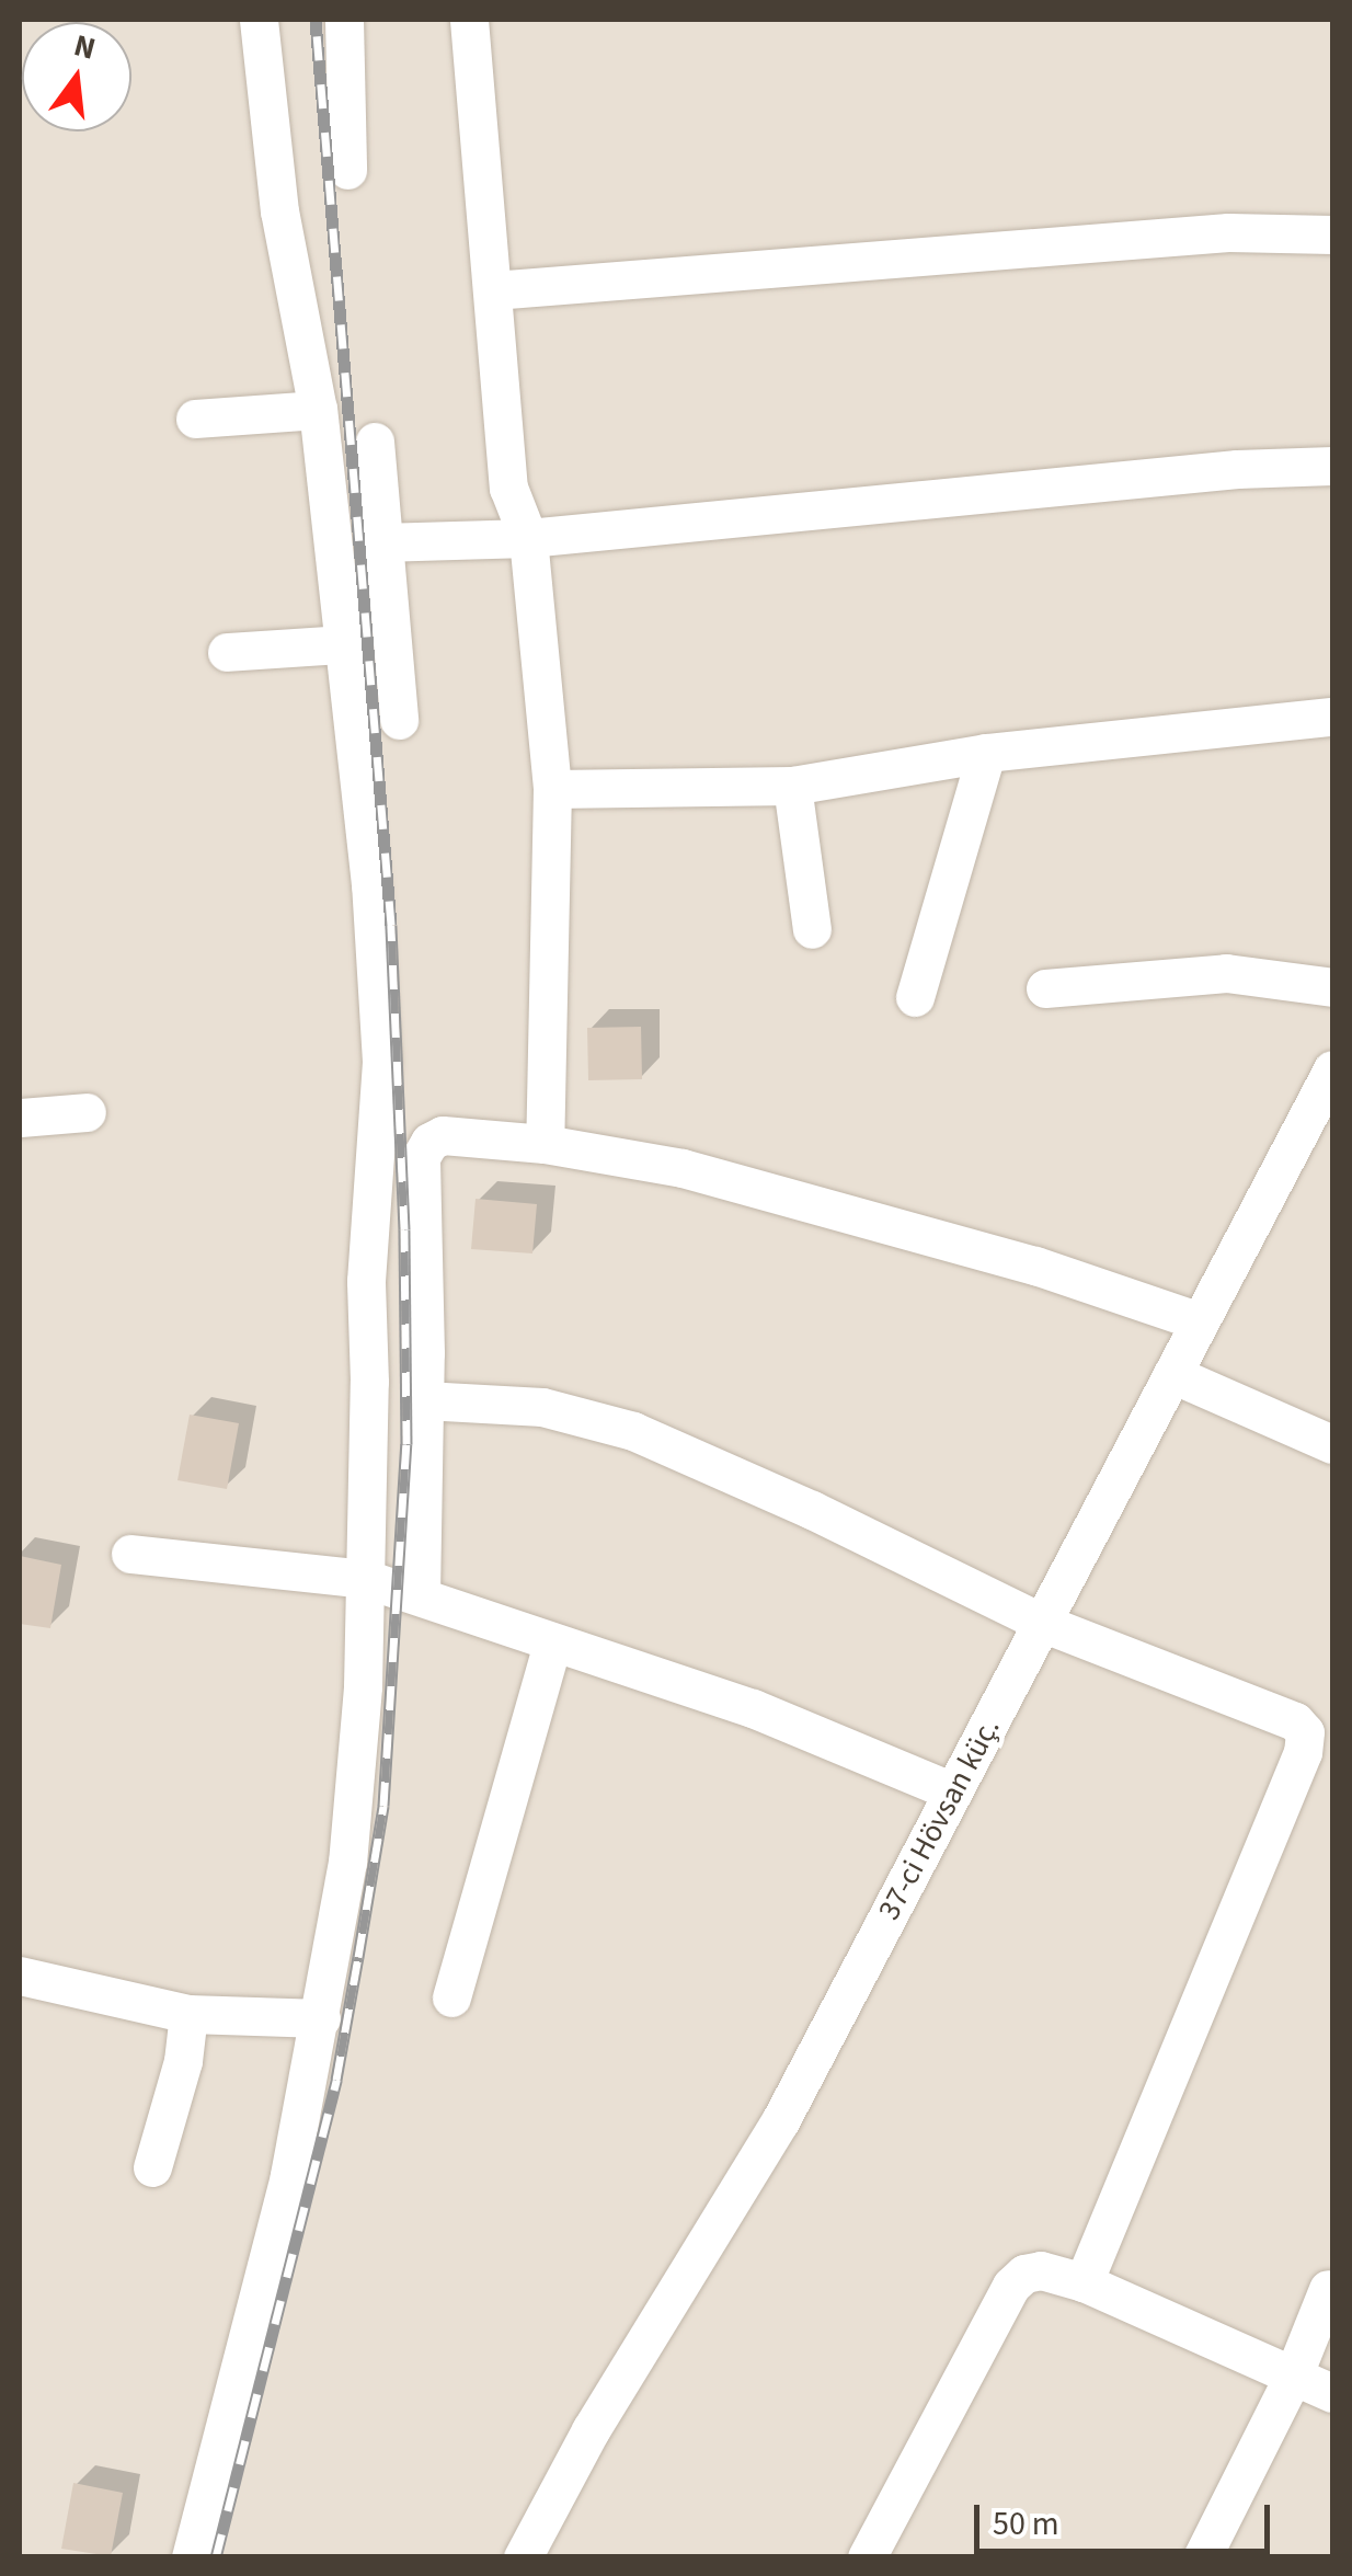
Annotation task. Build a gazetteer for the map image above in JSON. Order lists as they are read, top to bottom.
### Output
{
  "streets": {
    "street": ["37-ci Hövsan küç."]
  },
  "scale_bar": "50 m",
  "north": "top"
}
